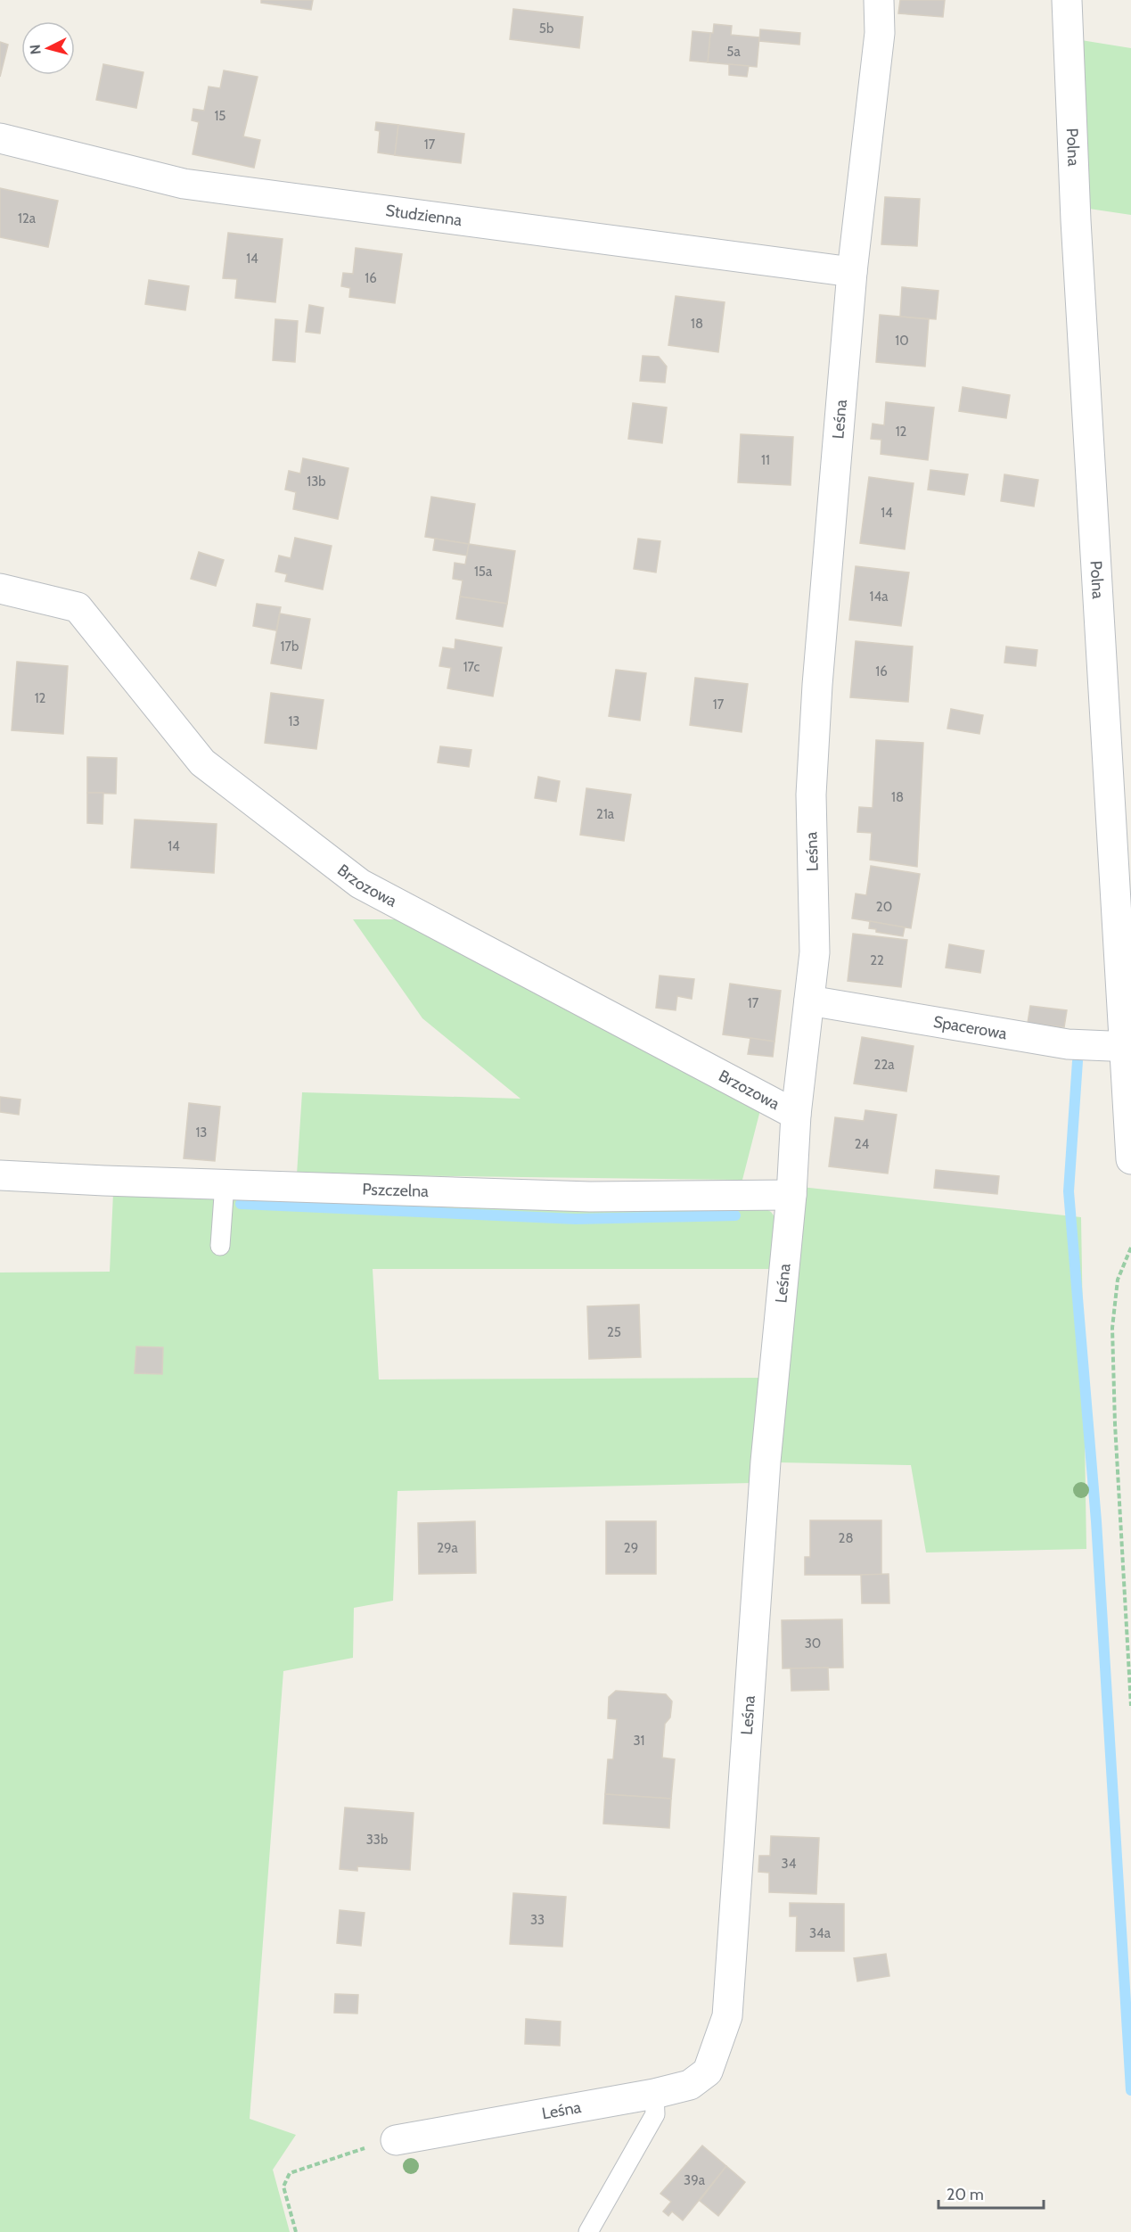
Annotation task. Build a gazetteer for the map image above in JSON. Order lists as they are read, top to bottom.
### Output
{
  "streets": {
    "street": [
      "Polna",
      "Studzienna",
      "Leśna",
      "Brzozowa",
      "Spacerowa",
      "Pszczelna"
    ]
  },
  "crossings": [
    ["Polna", "Spacerowa"],
    ["Studzienna", "Leśna"],
    ["Leśna", "Brzozowa"],
    ["Leśna", "Spacerowa"],
    ["Leśna", "Pszczelna"]
  ],
  "house_numbers": [
    "5b",
    "5a",
    "15",
    "17",
    "12a",
    "14",
    "16",
    "18",
    "10",
    "12",
    "11",
    "13b",
    "14",
    "15a",
    "14a",
    "17b",
    "17c",
    "16",
    "12",
    "17",
    "13",
    "18",
    "21a",
    "14",
    "20",
    "22",
    "17",
    "22a",
    "13",
    "24",
    "25",
    "28",
    "29a",
    "29",
    "30",
    "31",
    "33b",
    "34",
    "33",
    "34a",
    "39a"
  ],
  "scale_bar": "20 m",
  "north": "left"
}
